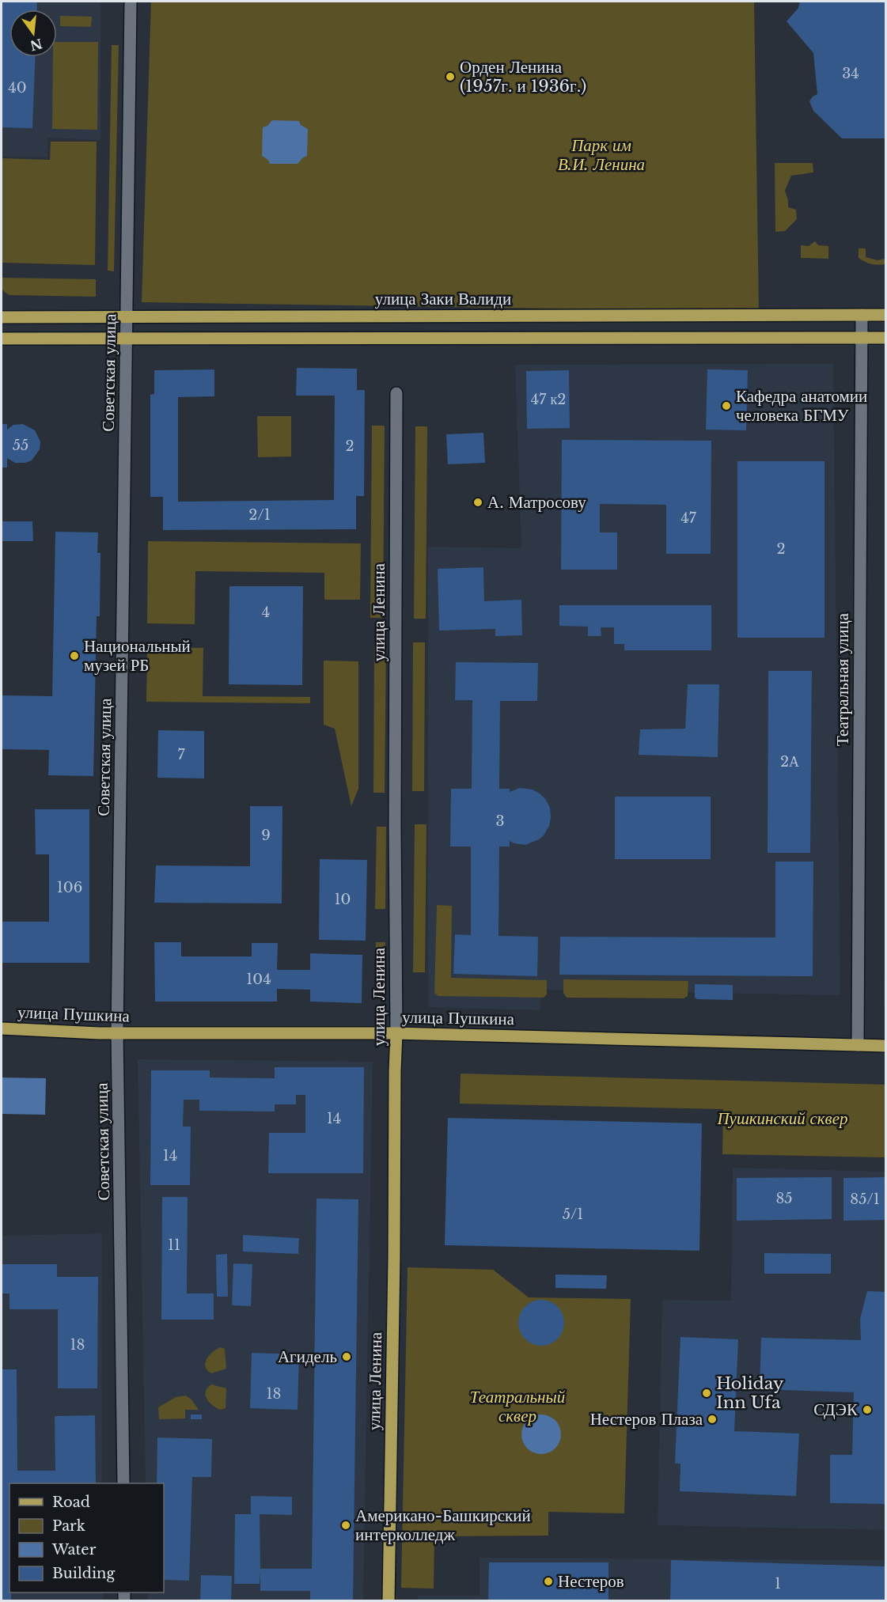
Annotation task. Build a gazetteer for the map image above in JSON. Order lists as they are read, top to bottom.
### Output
{
  "streets": {
    "main road": ["улица Заки Валиди", "улица Ленина", "улица Пушкина"],
    "street": ["Советская улица", "Театральная улица"]
  },
  "crossings": [
    ["улица Заки Валиди", "Советская улица"],
    ["улица Заки Валиди", "Театральная улица"],
    ["Советская улица", "улица Пушкина"],
    ["улица Ленина", "улица Пушкина"],
    ["Театральная улица", "улица Пушкина"]
  ],
  "parks": ["Парк им В.И. Ленина", "Пушкинский сквер", "Театральный сквер"],
  "places": [
    "Орден Ленина (1957г. и 1936г.)",
    "Кафедра анатомии человека БГМУ",
    "А. Матросову",
    "Национальный музей РБ",
    "Агидель",
    "Holiday Inn Ufa",
    "СДЭК",
    "Нестеров Плаза",
    "Американо-Башкирский интерколледж",
    "Нестеров"
  ],
  "house_numbers": [
    "34",
    "40",
    "47 к2",
    "55",
    "2",
    "2/1",
    "47",
    "2",
    "4",
    "7",
    "2А",
    "3",
    "9",
    "106",
    "10",
    "104",
    "14",
    "14",
    "85",
    "85/1",
    "5/1",
    "11",
    "18",
    "18",
    "1"
  ],
  "legend": [
    "Road",
    "Park",
    "Water",
    "Building"
  ],
  "north": "bottom"
}
